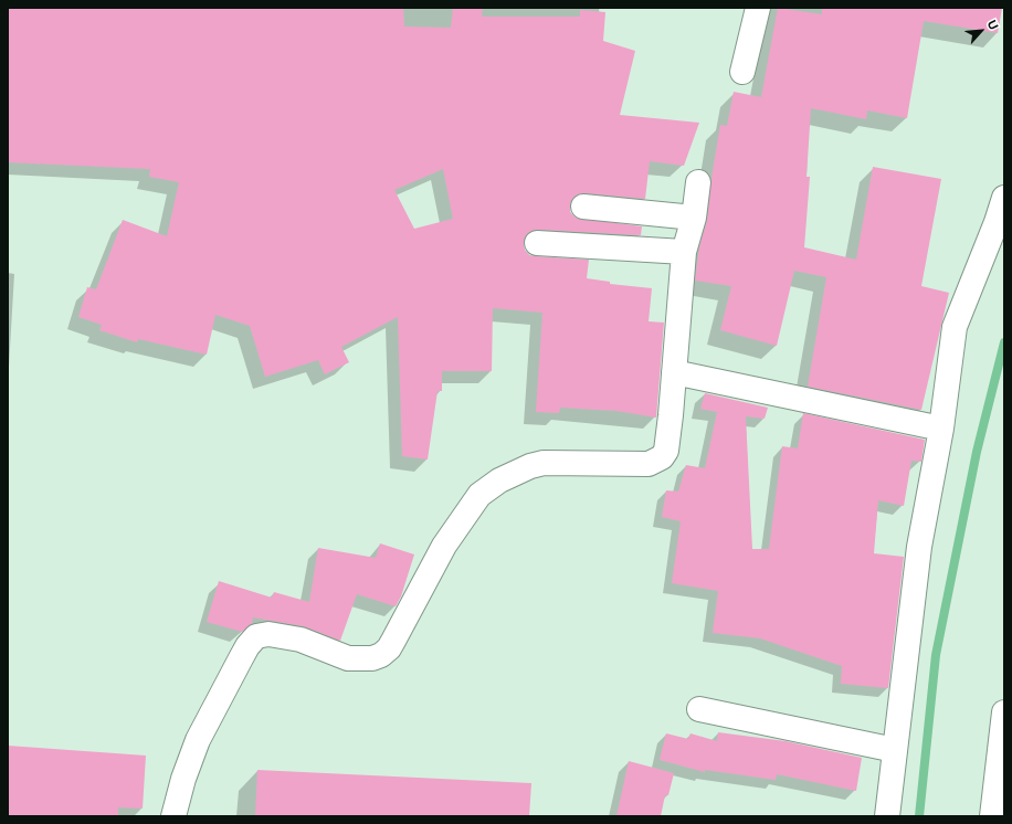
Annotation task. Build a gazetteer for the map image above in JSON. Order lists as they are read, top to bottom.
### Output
{
  "north": "top right"
}
